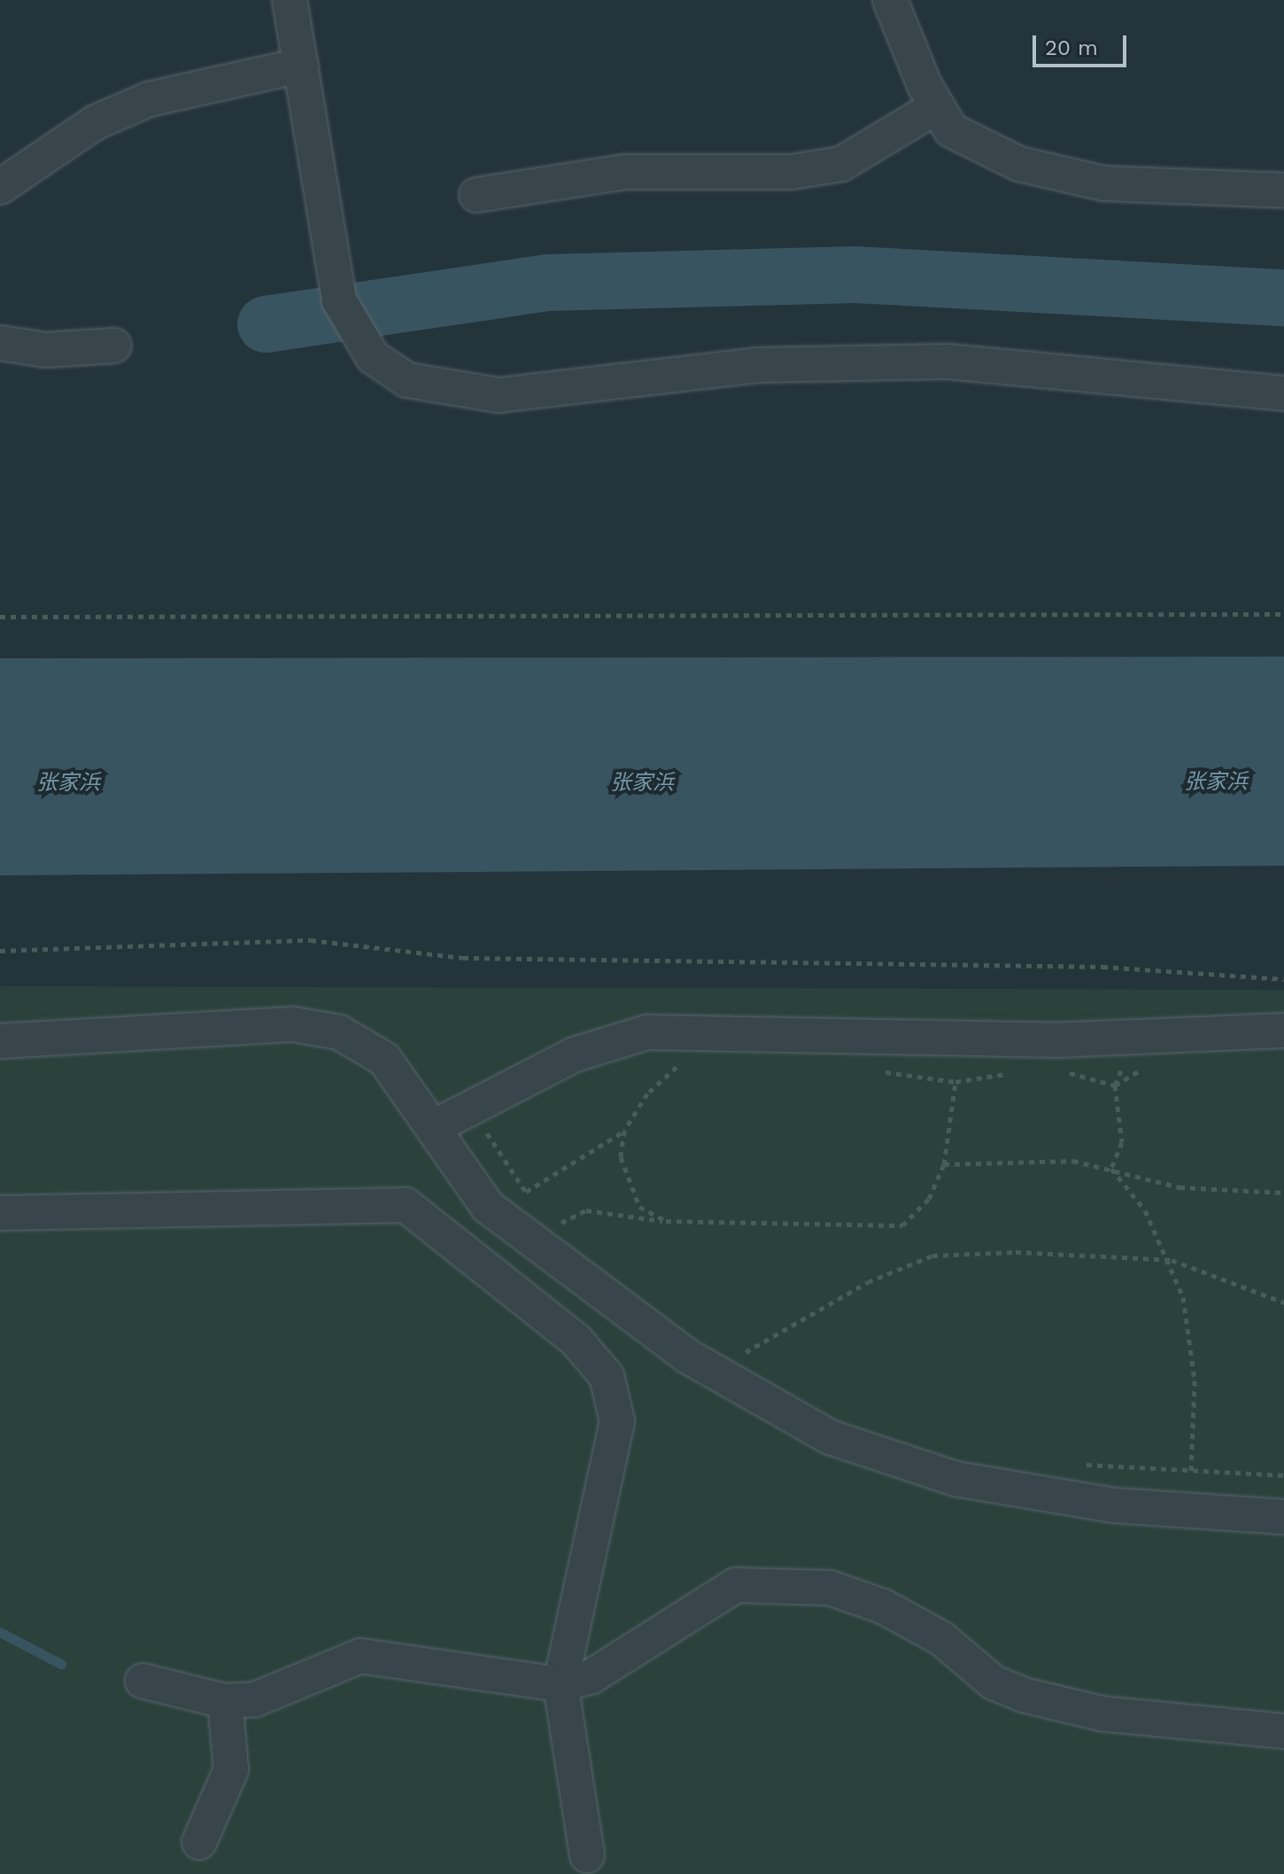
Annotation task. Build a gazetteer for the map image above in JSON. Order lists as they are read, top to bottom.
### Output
{
  "water": ["张家浜"],
  "scale_bar": "20 m"
}
